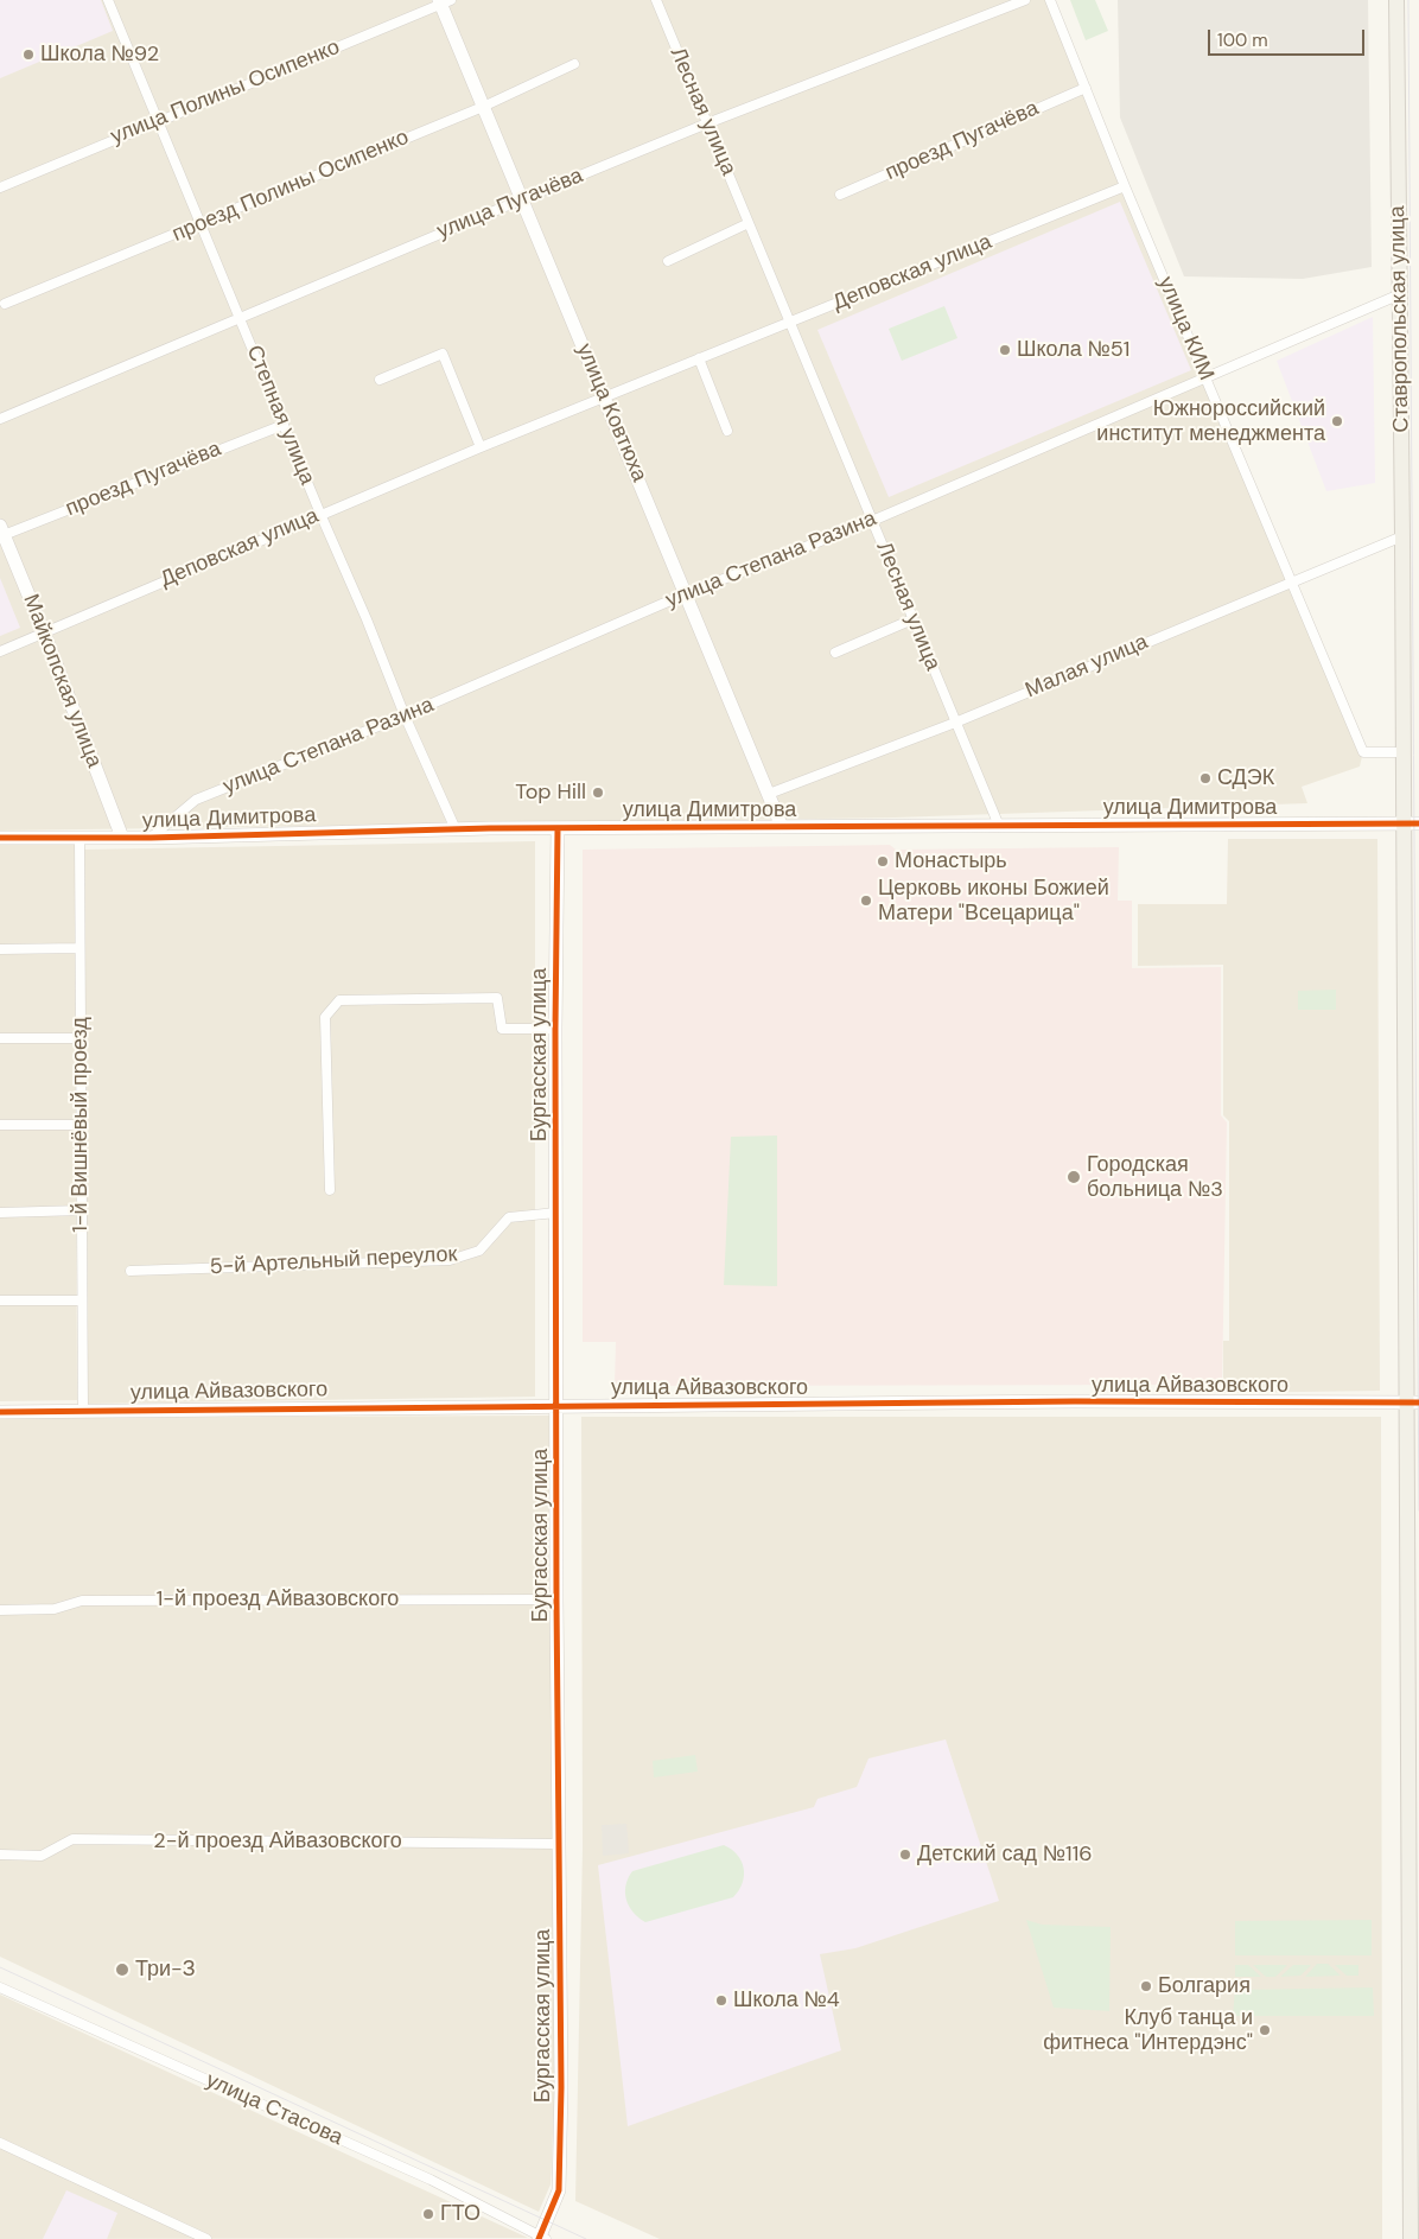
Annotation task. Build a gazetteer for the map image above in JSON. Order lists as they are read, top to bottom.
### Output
{
  "streets": {
    "main road": ["Ставропольская улица"],
    "street": [
      "улица Полины Осипенко",
      "Лесная улица",
      "проезд Пугачёва",
      "проезд Полины Осипенко",
      "улица Пугачёва",
      "Деповская улица",
      "улица КИМ",
      "улица Ковтюха",
      "Степная улица",
      "улица Степана Разина",
      "Малая улица",
      "Майкопская улица",
      "улица Димитрова",
      "Бургасская улица",
      "1-й Вишнёвый проезд",
      "5-й Артельный переулок",
      "улица Айвазовского",
      "1-й проезд Айвазовского",
      "2-й проезд Айвазовского",
      "улица Стасова"
    ]
  },
  "crossings": [
    ["улица Полины Осипенко", "улица Ковтюха"],
    ["улица Полины Осипенко", "Степная улица"],
    ["Лесная улица", "улица Пугачёва"],
    ["Лесная улица", "Деповская улица"],
    ["Лесная улица", "улица Степана Разина"],
    ["Лесная улица", "Малая улица"],
    ["Лесная улица", "улица Димитрова"],
    ["проезд Пугачёва", "улица КИМ"],
    ["проезд Пугачёва", "Степная улица"],
    ["проезд Пугачёва", "Майкопская улица"],
    ["проезд Полины Осипенко", "улица Ковтюха"],
    ["проезд Полины Осипенко", "Степная улица"],
    ["улица Пугачёва", "улица Ковтюха"],
    ["улица Пугачёва", "Степная улица"],
    ["Деповская улица", "улица КИМ"],
    ["Деповская улица", "улица Ковтюха"],
    ["Деповская улица", "Степная улица"],
    ["Деповская улица", "Майкопская улица"],
    ["Ставропольская улица", "улица КИМ"],
    ["Ставропольская улица", "улица Степана Разина"],
    ["Ставропольская улица", "Малая улица"],
    ["Ставропольская улица", "улица Димитрова"],
    ["Ставропольская улица", "улица Айвазовского"],
    ["улица КИМ", "улица Степана Разина"],
    ["улица КИМ", "Малая улица"],
    ["улица Ковтюха", "улица Степана Разина"],
    ["улица Ковтюха", "Малая улица"],
    ["улица Ковтюха", "улица Димитрова"],
    ["Степная улица", "улица Степана Разина"],
    ["Степная улица", "улица Димитрова"],
    ["улица Степана Разина", "улица Димитрова"],
    ["Майкопская улица", "улица Димитрова"],
    ["улица Димитрова", "Бургасская улица"],
    ["улица Димитрова", "1-й Вишнёвый проезд"],
    ["Бургасская улица", "5-й Артельный переулок"],
    ["Бургасская улица", "улица Айвазовского"],
    ["Бургасская улица", "1-й проезд Айвазовского"],
    ["Бургасская улица", "2-й проезд Айвазовского"],
    ["Бургасская улица", "улица Стасова"],
    ["1-й Вишнёвый проезд", "улица Айвазовского"]
  ],
  "places": [
    "Школа №92",
    "Школа №51",
    "Южнороссийский институт менеджмента",
    "СДЭК",
    "Top Hill",
    "Монастырь",
    "Церковь иконы Божией Матери \"Всецарица\"",
    "Городская больница №3",
    "Детский сад №116",
    "Три-З",
    "Болгария",
    "Школа №4",
    "Клуб танца и фитнеса \"Интердэнс\"",
    "ГТО"
  ],
  "scale_bar": "100 m"
}
